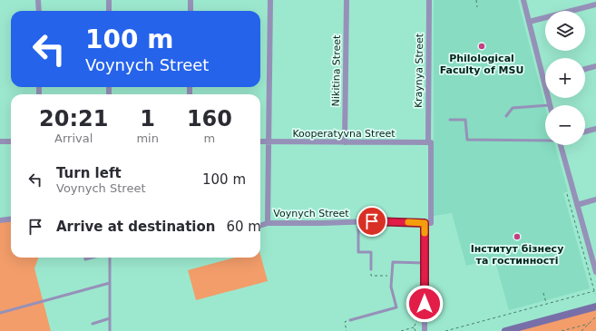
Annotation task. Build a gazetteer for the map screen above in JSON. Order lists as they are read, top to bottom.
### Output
{
  "streets": {
    "street": [
      "Nikitina Street",
      "Kraynya Street",
      "Kooperatyvna Street",
      "Voynych Street"
    ]
  },
  "crossings": [
    ["Nikitina Street", "Kooperatyvna Street"],
    ["Kraynya Street", "Kooperatyvna Street"],
    ["Kraynya Street", "Voynych Street"]
  ],
  "places": ["Philological Faculty of MSU", "Інститут бізнесу та гостинності"],
  "page": {
    "map_buttons": ["+", "−"],
    "turn": ["100 m", "Voynych Street"],
    "eta": [
      "20:21",
      "Arrival",
      "1",
      "min",
      "160",
      "m"
    ],
    "list": [
      {
        "name": "Turn left",
        "note": "Voynych Street",
        "value": "100 m"
      },
      {
        "name": "Arrive at destination",
        "value": "60 m"
      }
    ]
  }
}
